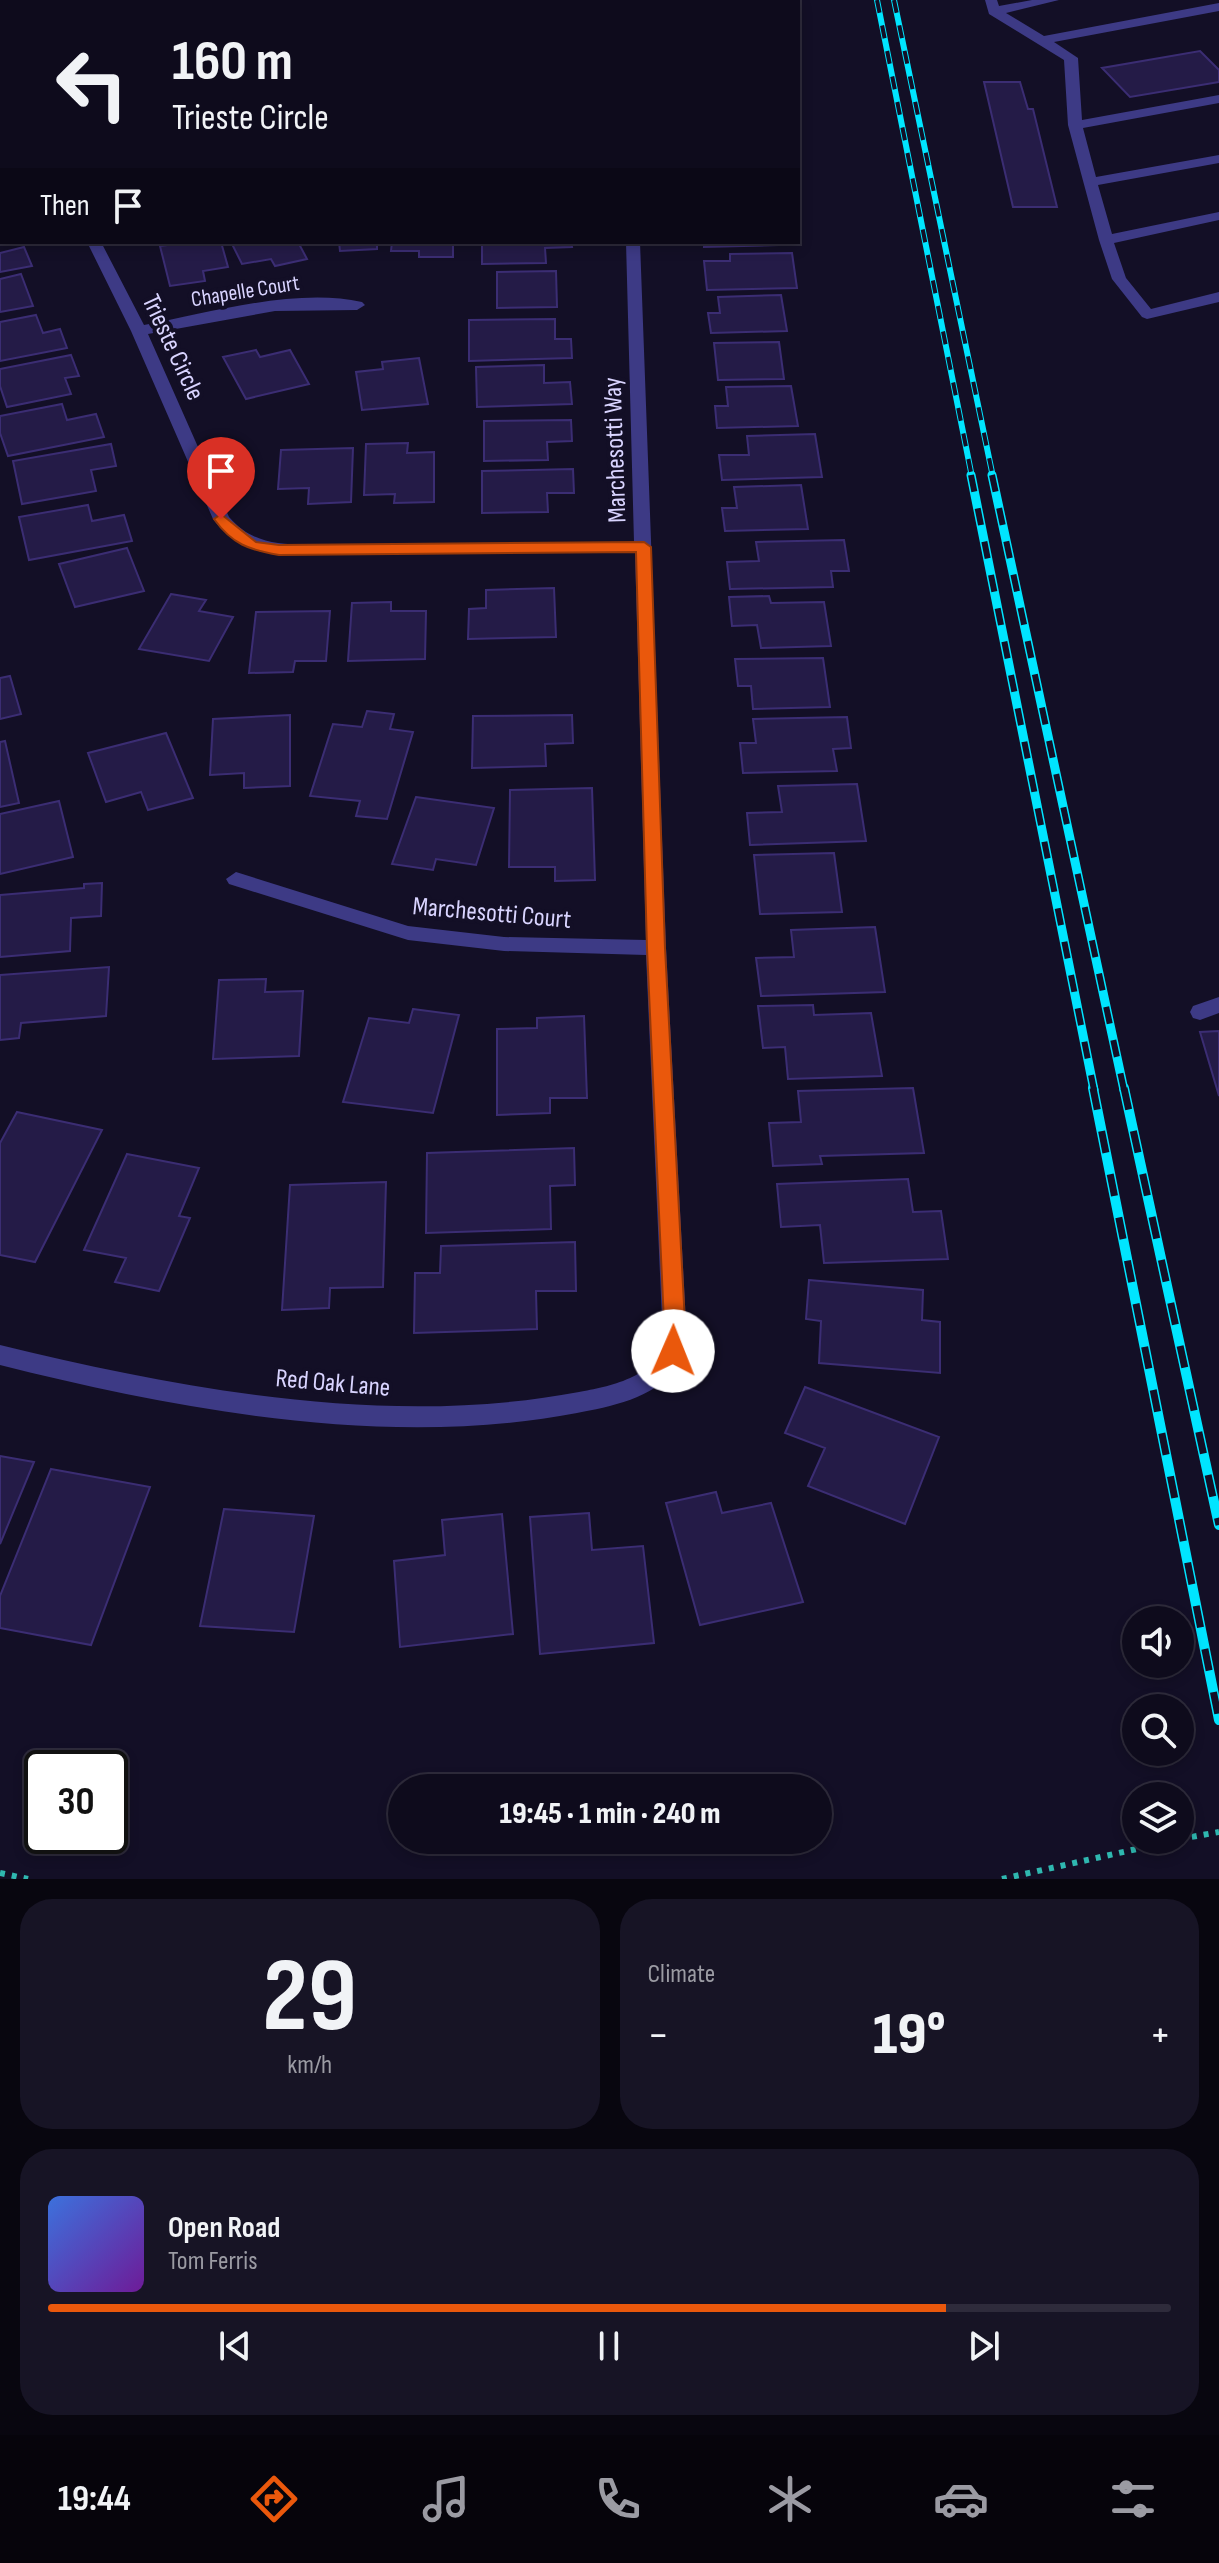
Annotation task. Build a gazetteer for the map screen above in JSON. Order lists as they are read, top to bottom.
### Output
{
  "streets": {
    "street": [
      "Chapelle Court",
      "Trieste Circle",
      "Marchesotti Way",
      "Marchesotti Court",
      "Red Oak Lane"
    ]
  },
  "crossings": [
    ["Chapelle Court", "Trieste Circle"],
    ["Trieste Circle", "Marchesotti Way"],
    ["Marchesotti Way", "Marchesotti Court"],
    ["Marchesotti Way", "Red Oak Lane"]
  ],
  "page": {
    "turn": ["160 m", "Trieste Circle"],
    "then": "Then",
    "limit": "30",
    "trip": "19:45 · 1 min · 240 m",
    "tile": [
      ["29", "km/h"],
      "Climate"
    ],
    "heat": ["−", "19°", "+"],
    "song": ["Open Road", "Tom Ferris"],
    "tabs": "19:44"
  }
}
